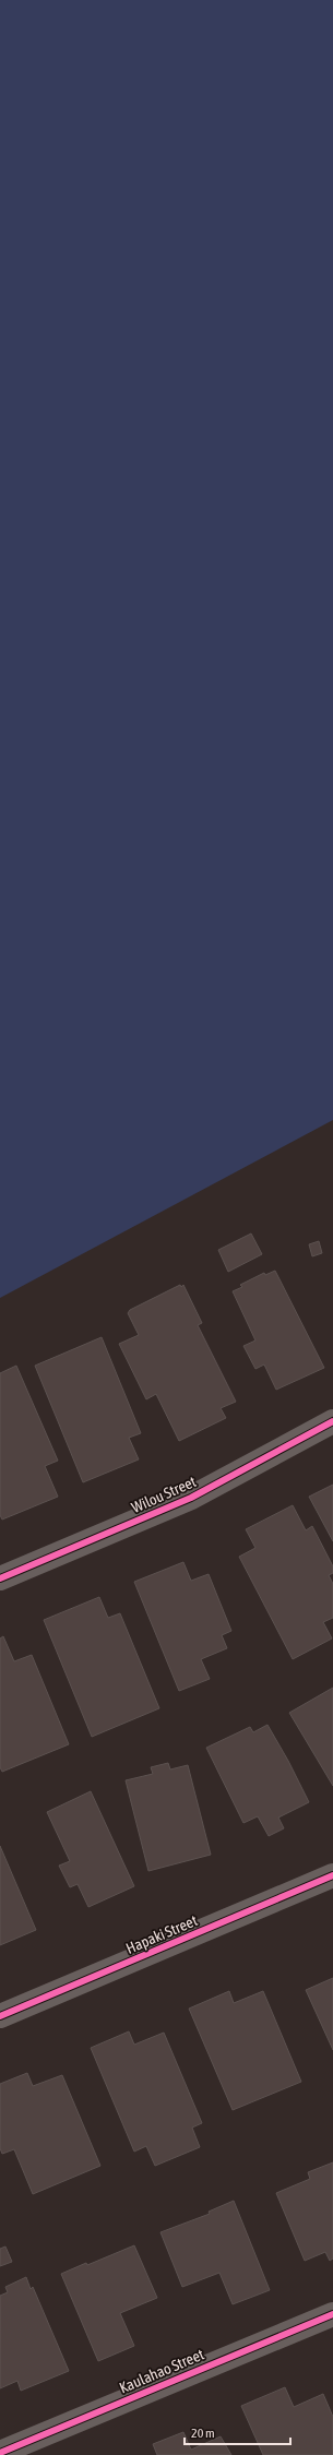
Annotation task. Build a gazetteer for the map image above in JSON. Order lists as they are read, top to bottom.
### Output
{
  "streets": {
    "street": ["Wilou Street", "Hapaki Street", "Kaulahao Street"]
  },
  "scale_bar": "20 m"
}
